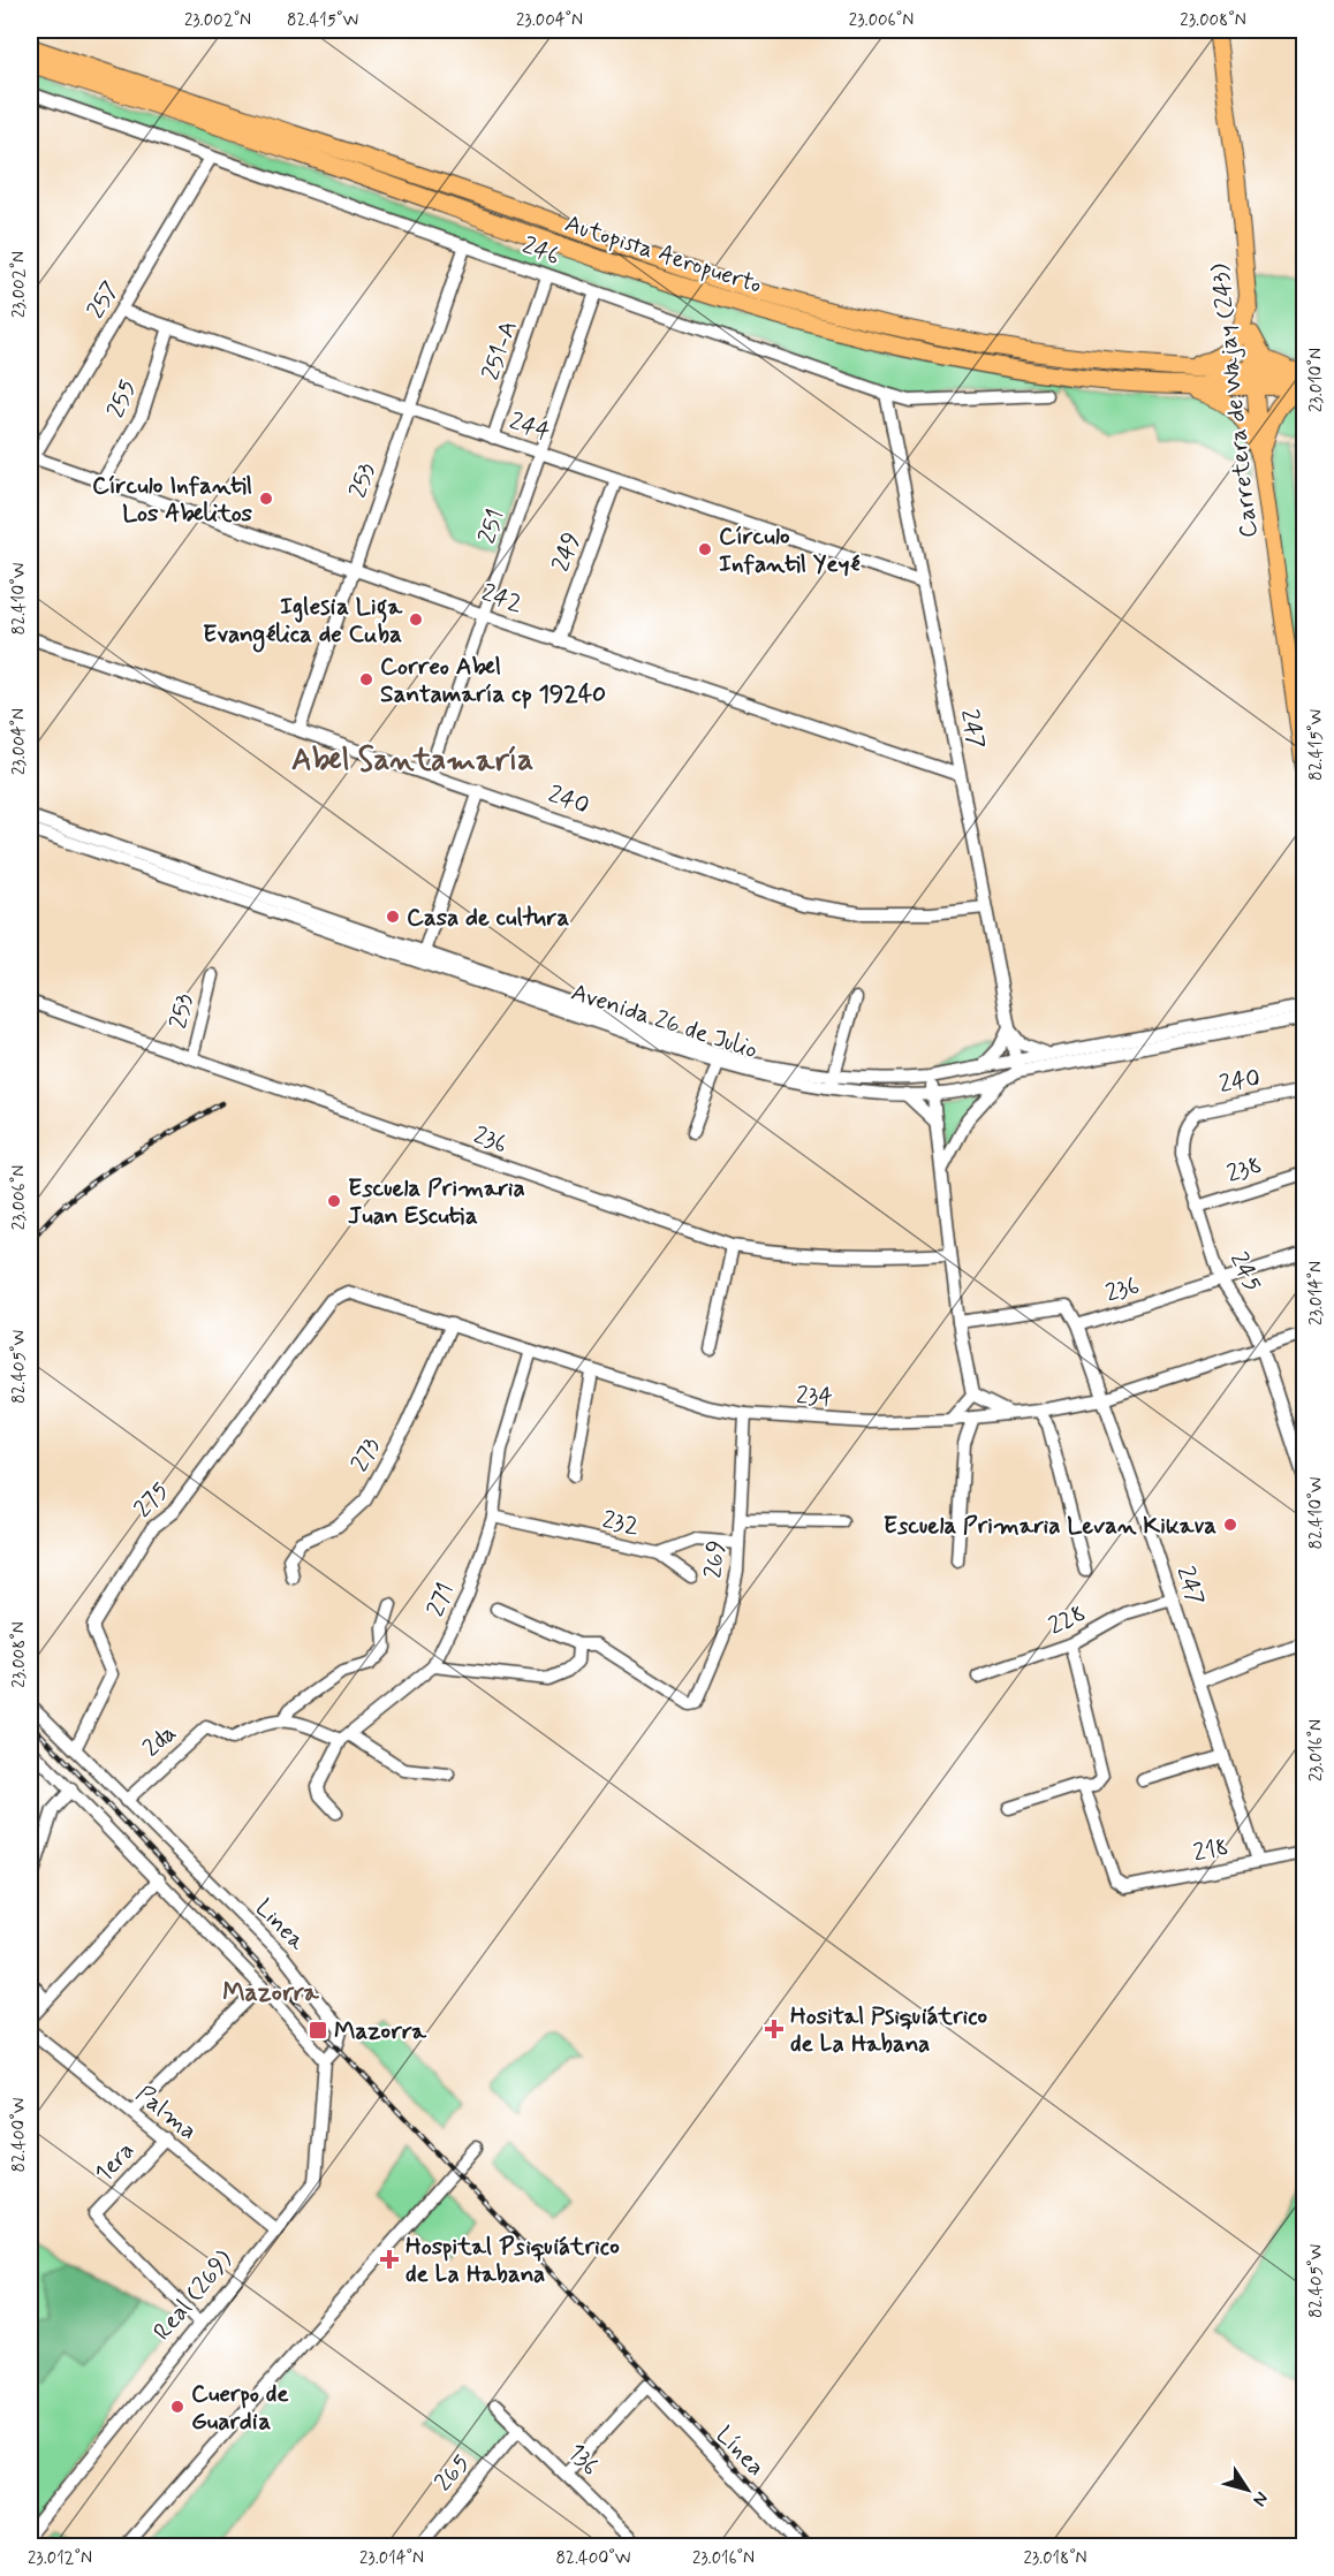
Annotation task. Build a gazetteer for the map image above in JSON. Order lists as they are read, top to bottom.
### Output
{
  "streets": {
    "highway": ["Autopista Aeropuerto"],
    "main road": ["Carretera de Wajay (243)"],
    "street": [
      "246",
      "257",
      "251-A",
      "255",
      "244",
      "253",
      "251",
      "249",
      "242",
      "247",
      "240",
      "Avenida 26 de Julio",
      "236",
      "238",
      "245",
      "234",
      "273",
      "275",
      "232",
      "269",
      "271",
      "228",
      "2da",
      "218",
      "Linea",
      "Palma",
      "1era",
      "Real (269)",
      "Línea",
      "136",
      "265"
    ]
  },
  "crossings": [
    ["246", "257"],
    ["246", "251-A"],
    ["246", "253"],
    ["246", "251"],
    ["246", "247"],
    ["Autopista Aeropuerto", "Carretera de Wajay (243)"],
    ["257", "244"],
    ["257", "242"],
    ["251-A", "244"],
    ["255", "244"],
    ["255", "242"],
    ["244", "253"],
    ["244", "251"],
    ["244", "249"],
    ["244", "247"],
    ["253", "242"],
    ["253", "240"],
    ["253", "236"],
    ["251", "242"],
    ["251", "240"],
    ["249", "242"],
    ["242", "247"],
    ["247", "240"],
    ["247", "Avenida 26 de Julio"],
    ["247", "236"],
    ["247", "234"],
    ["247", "228"],
    ["247", "218"],
    ["240", "245"],
    ["236", "245"],
    ["238", "245"],
    ["245", "234"],
    ["234", "273"],
    ["234", "275"],
    ["234", "269"],
    ["234", "271"],
    ["275", "Linea"],
    ["232", "269"],
    ["232", "271"],
    ["271", "2da"],
    ["2da", "Linea"],
    ["Linea", "Real (269)"],
    ["Palma", "1era"],
    ["Palma", "Real (269)"],
    ["1era", "Real (269)"],
    ["Línea", "136"],
    ["136", "265"]
  ],
  "districts": ["Abel Santamaría", "Mazorra"],
  "places": {
    "other": [
      "Círculo Infantil Los Abelitos",
      "Círculo Infantil Yeyé",
      "Iglesia Liga Evangélica de Cuba",
      "Correo Abel Santamaría cp 19240",
      "Casa de cultura",
      "Escuela Primaria Juan Escutia",
      "Escuela Primaria Levan Kikava",
      "Cuerpo de Guardia"
    ],
    "health": ["Hosital Psiquiátrico de La Habana", "Hospital Psiquiátrico de La Habana"],
    "transit": ["Mazorra"]
  },
  "north": "bottom right",
  "coordinates": [
    "23.002°N",
    "82.415°W",
    "23.004°N",
    "23.006°N",
    "23.008°N",
    "23.010°N",
    "82.410°W",
    "23.014°N",
    "82.405°W",
    "23.016°N",
    "82.400°W",
    "23.012°N",
    "23.018°N"
  ]
}
